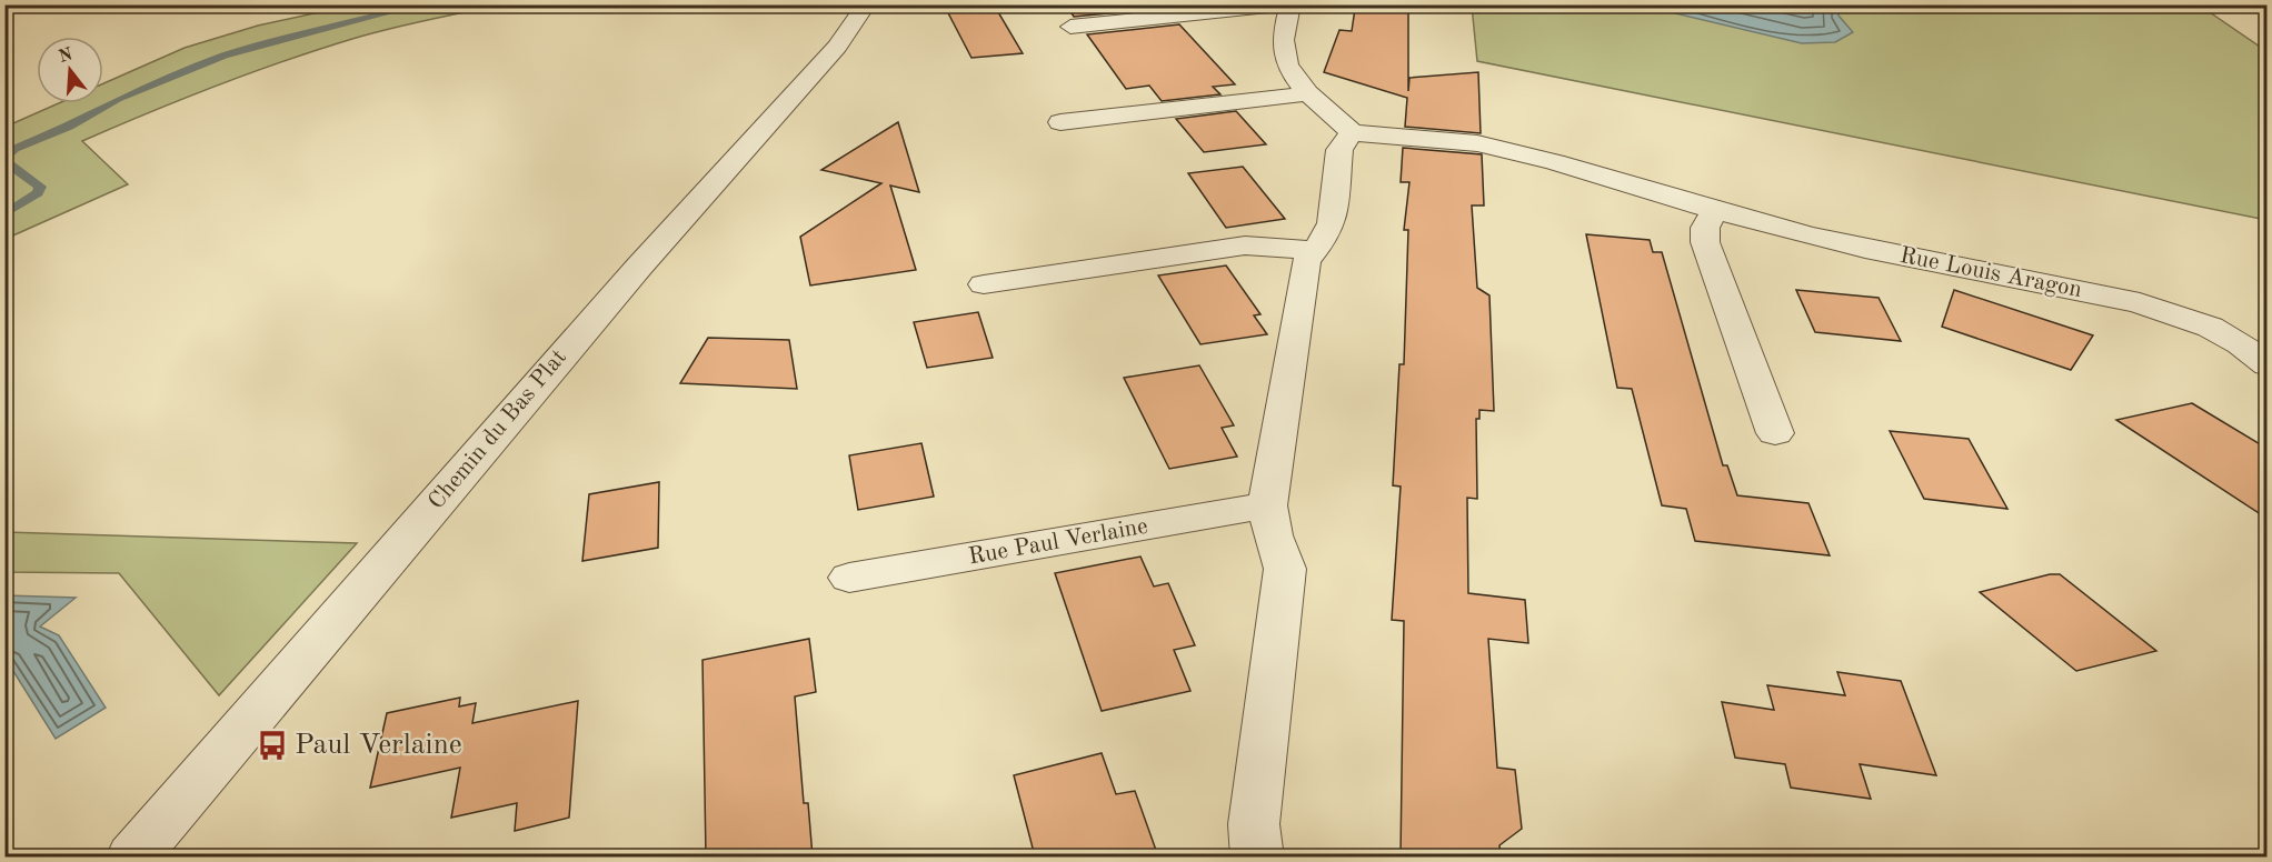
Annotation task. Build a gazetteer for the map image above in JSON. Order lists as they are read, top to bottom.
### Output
{
  "streets": {
    "street": ["Rue Louis Aragon", "Chemin du Bas Plat", "Rue Paul Verlaine"]
  },
  "places": {
    "bus stop": ["Paul Verlaine"]
  },
  "north": "top"
}
